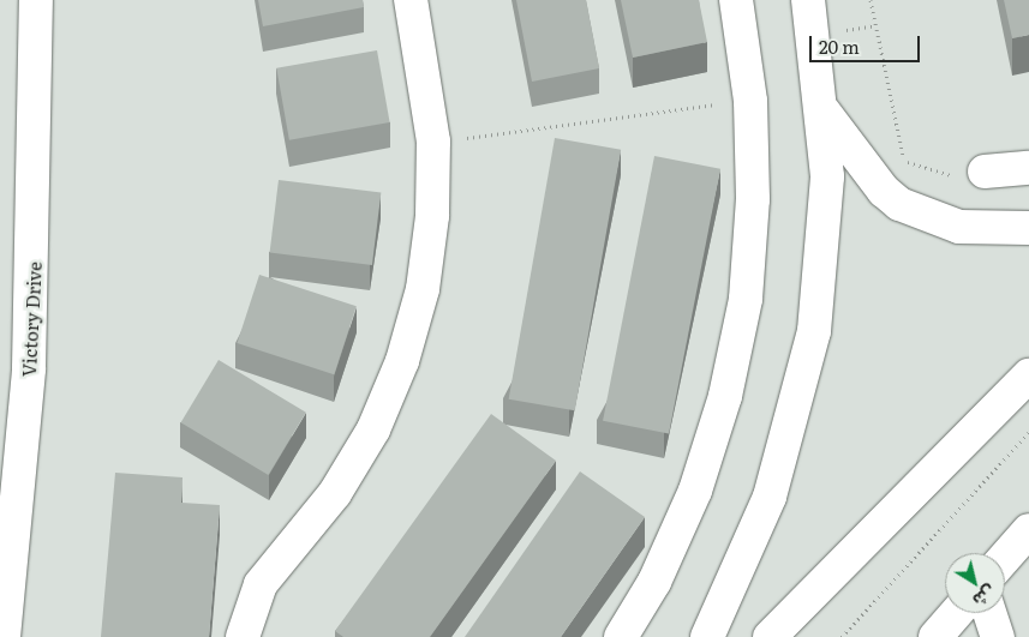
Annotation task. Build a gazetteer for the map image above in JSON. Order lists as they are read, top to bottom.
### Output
{
  "streets": {
    "street": ["Victory Drive"]
  },
  "scale_bar": "20 m",
  "north": "bottom right"
}
